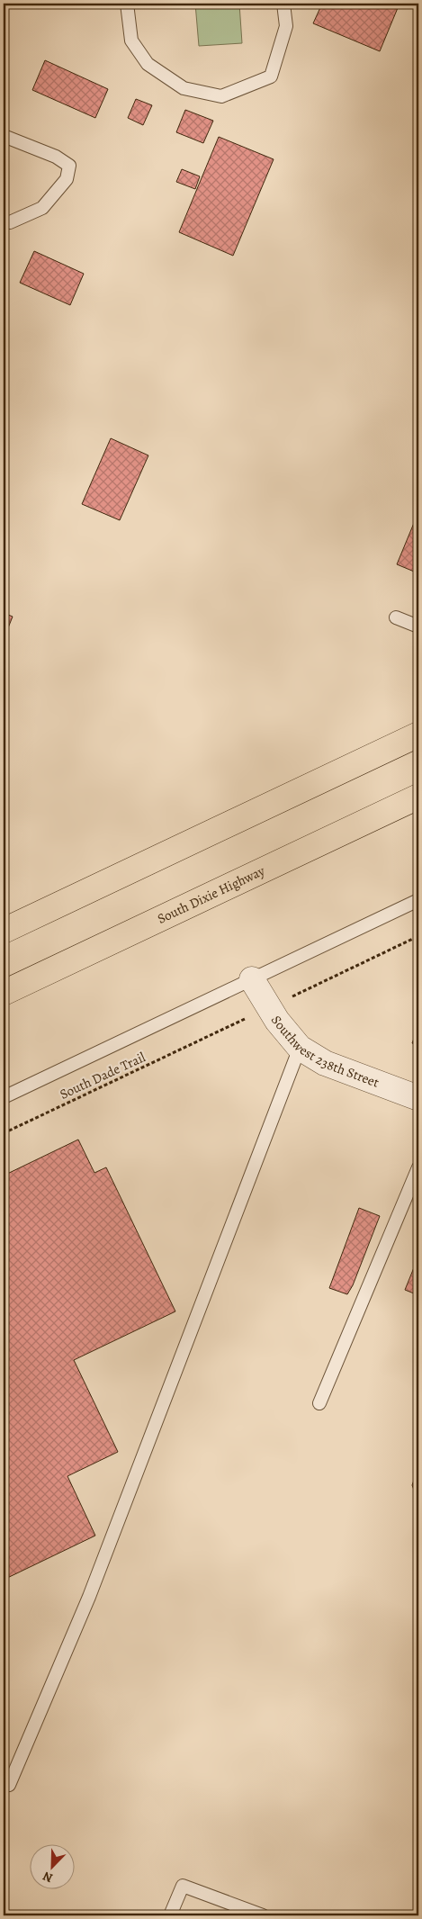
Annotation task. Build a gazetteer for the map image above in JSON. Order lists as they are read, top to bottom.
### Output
{
  "streets": {
    "highway": ["South Dixie Highway"],
    "street": ["Southwest 238th Street"],
    "path": ["South Dade Trail"]
  },
  "north": "bottom left"
}
